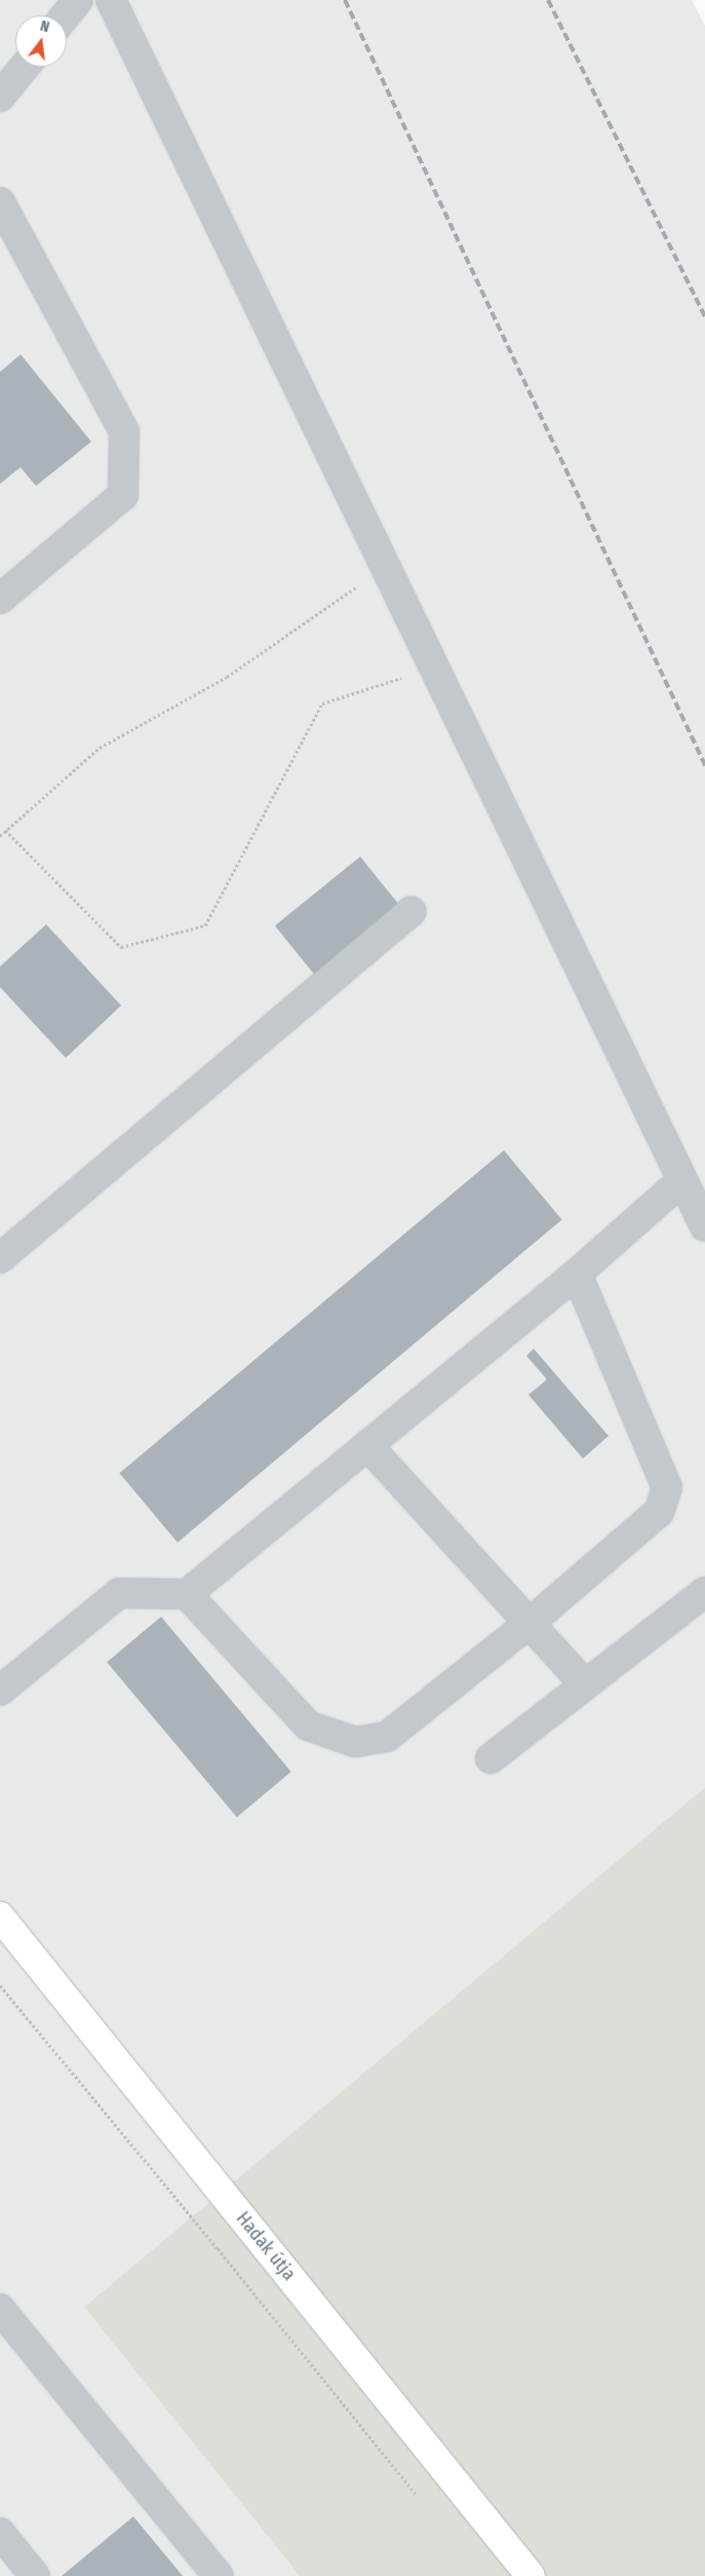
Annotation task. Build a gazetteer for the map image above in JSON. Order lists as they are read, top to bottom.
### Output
{
  "streets": {
    "main road": ["Hadak útja"]
  },
  "north": "top"
}
